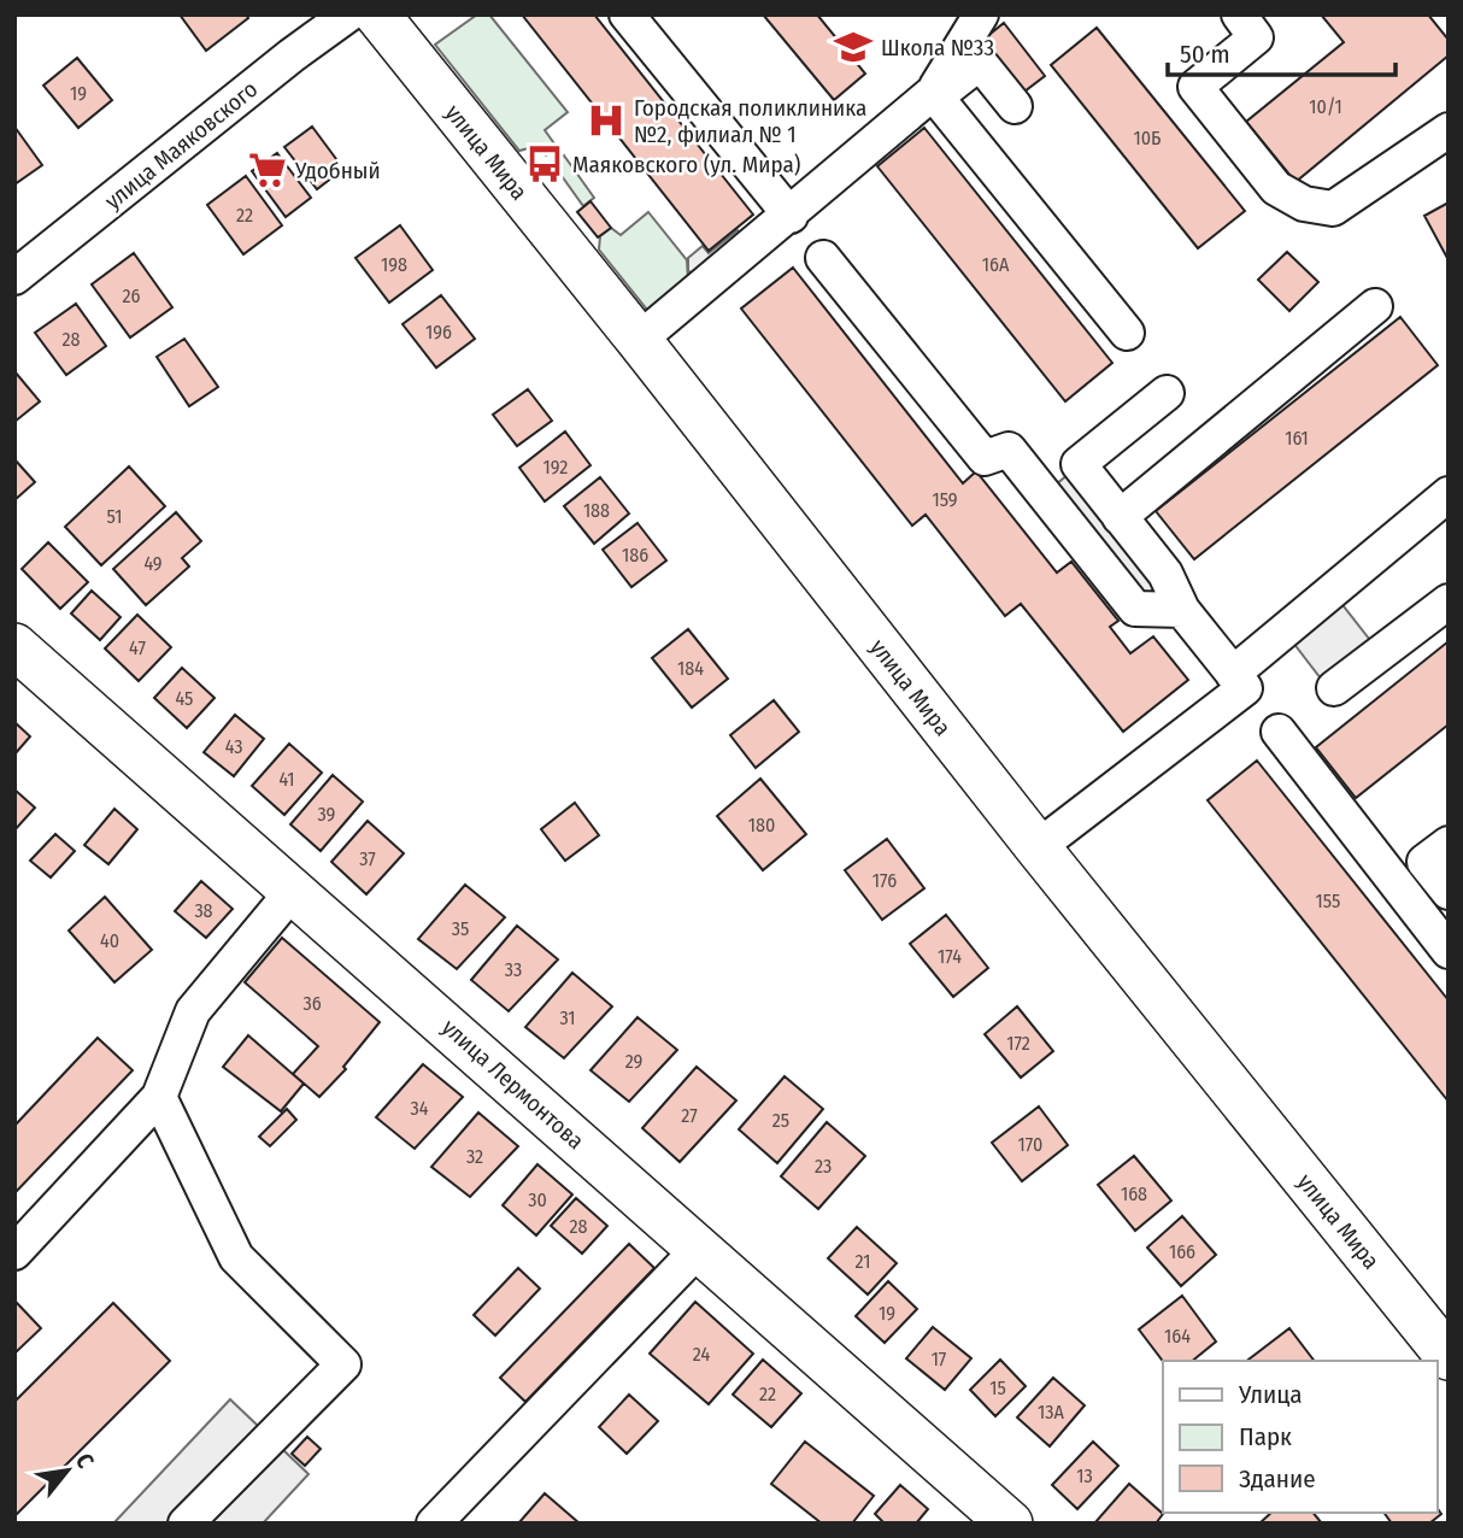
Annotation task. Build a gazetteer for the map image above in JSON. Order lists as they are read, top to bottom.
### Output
{
  "streets": {
    "main road": ["улица Мира", "улица Лермонтова"],
    "street": ["улица Маяковского"]
  },
  "places": {
    "school or university": ["Школа №33"],
    "hospital": ["Городская поликлиника №2, филиал № 1"],
    "bus stop": ["Маяковского (ул. Мира)"],
    "supermarket": ["Удобный"]
  },
  "house_numbers": [
    "19",
    "10/1",
    "10Б",
    "22",
    "198",
    "16А",
    "26",
    "196",
    "28",
    "161",
    "192",
    "159",
    "188",
    "51",
    "186",
    "49",
    "47",
    "184",
    "45",
    "43",
    "41",
    "39",
    "180",
    "37",
    "176",
    "155",
    "38",
    "35",
    "40",
    "174",
    "33",
    "36",
    "31",
    "172",
    "29",
    "34",
    "27",
    "25",
    "170",
    "32",
    "23",
    "168",
    "30",
    "28",
    "166",
    "21",
    "19",
    "164",
    "24",
    "17",
    "15",
    "22",
    "13А",
    "13"
  ],
  "legend": ["Улица", "Парк", "Здание"],
  "scale_bar": "50 m",
  "north": "top right"
}
